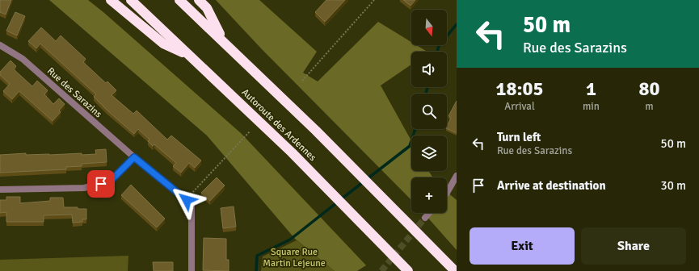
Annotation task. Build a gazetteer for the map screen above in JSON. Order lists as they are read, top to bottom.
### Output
{
  "streets": {
    "highway": ["Autoroute des Ardennes"],
    "street": ["Rue des Sarazins"]
  },
  "parks": ["Square Rue Martin Lejeune"],
  "north": "bottom",
  "page": {
    "turn": ["50 m", "Rue des Sarazins"],
    "map_buttons": "+",
    "eta": [
      "18:05",
      "Arrival",
      "1",
      "min",
      "80",
      "m"
    ],
    "list": [
      {
        "name": "Turn left",
        "note": "Rue des Sarazins",
        "value": "50 m"
      },
      {
        "name": "Arrive at destination",
        "value": "30 m"
      }
    ],
    "buttons": ["Exit", "Share"]
  }
}
